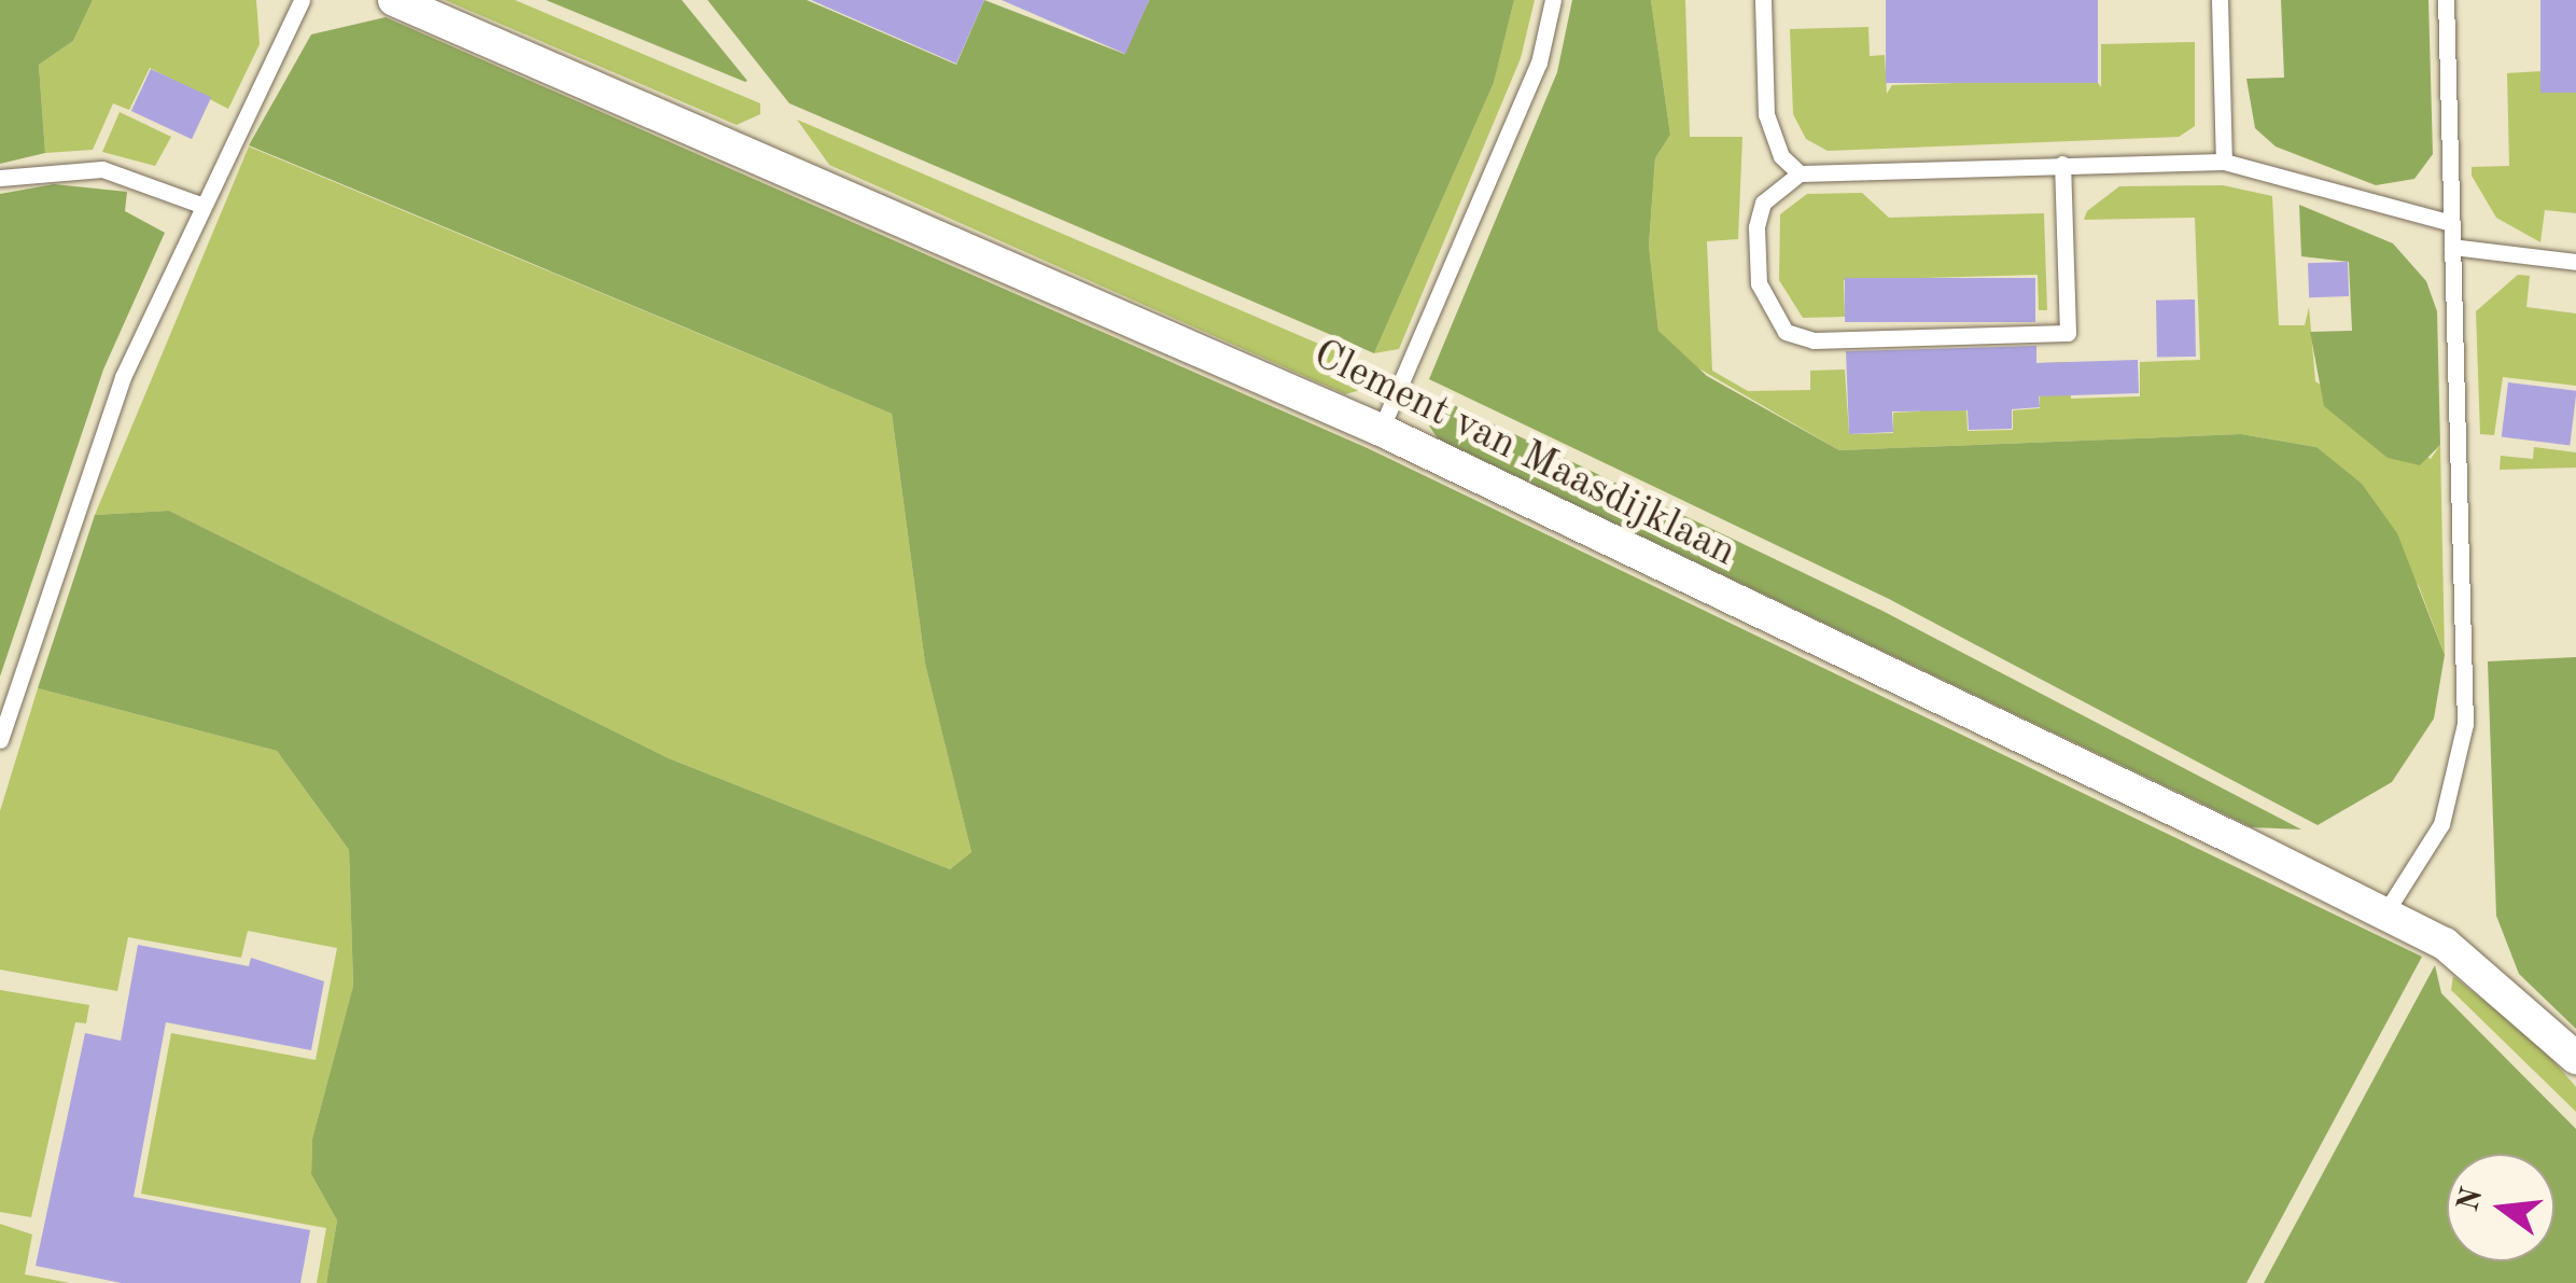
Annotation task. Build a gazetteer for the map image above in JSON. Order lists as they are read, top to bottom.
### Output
{
  "streets": {
    "street": ["Clement van Maasdijklaan"]
  },
  "north": "left"
}
